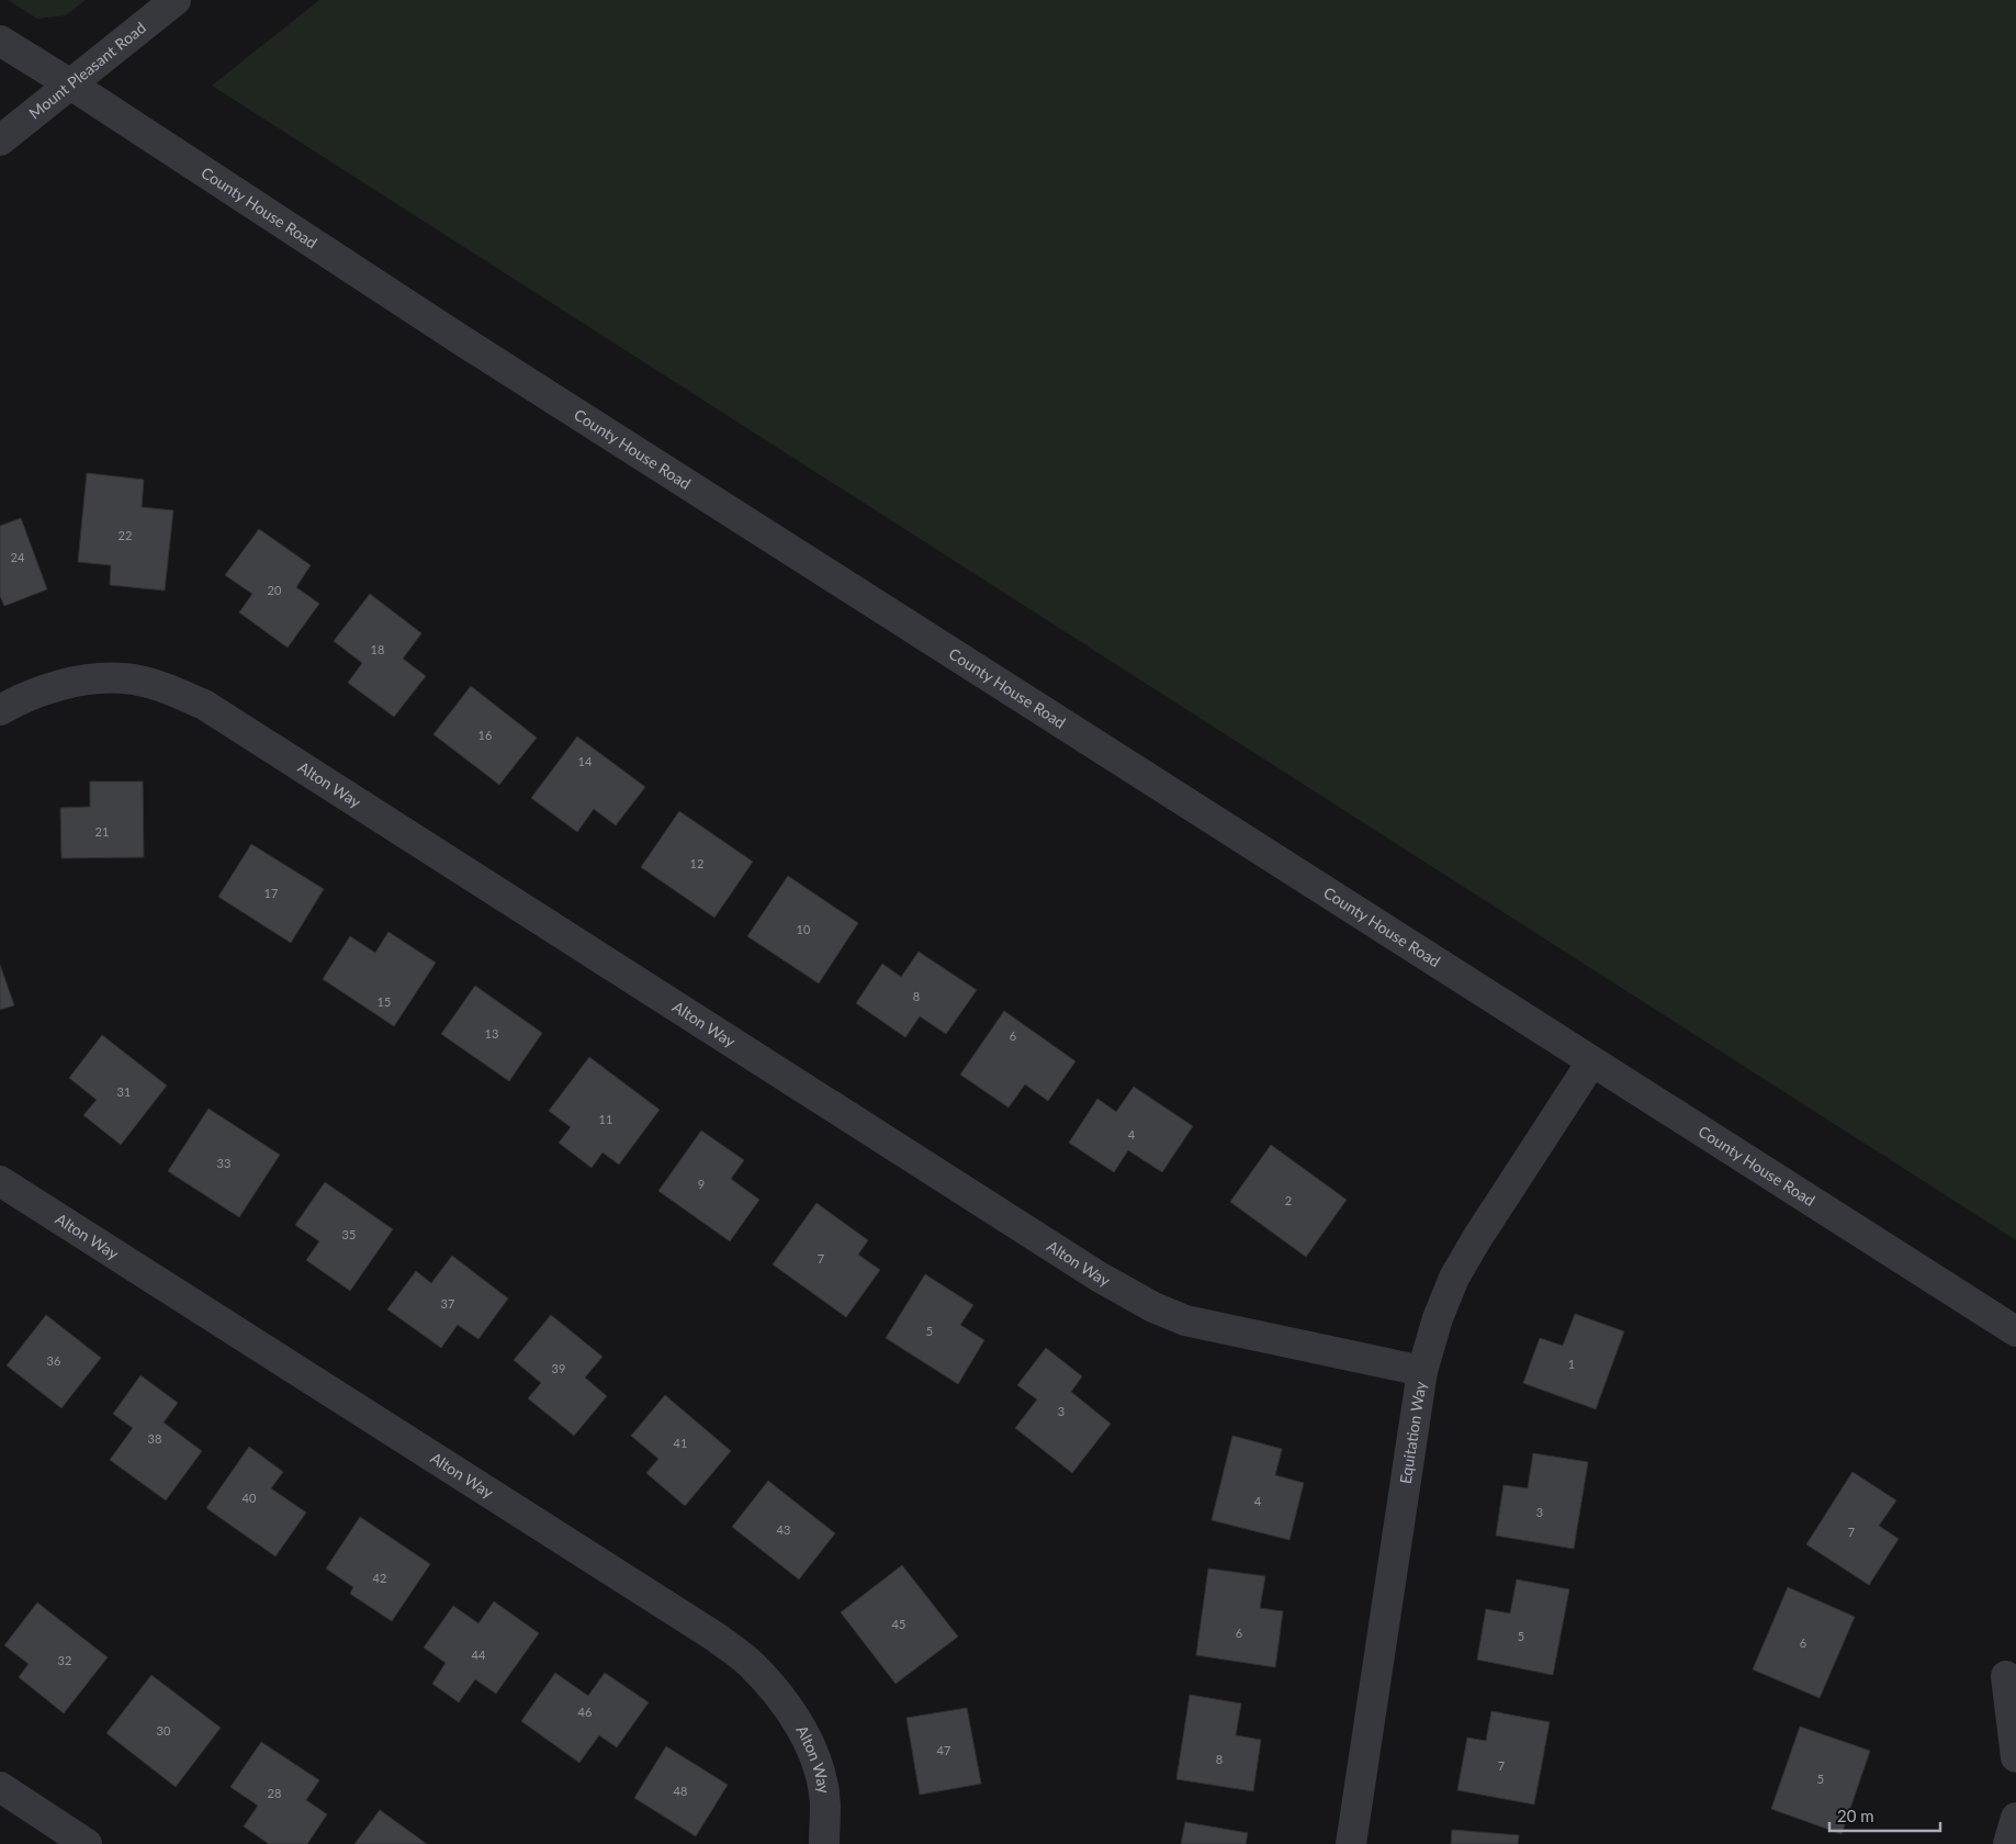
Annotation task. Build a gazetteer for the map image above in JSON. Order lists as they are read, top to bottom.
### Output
{
  "streets": {
    "street": [
      "Mount Pleasant Road",
      "County House Road",
      "Alton Way",
      "Equitation Way"
    ]
  },
  "crossings": [
    ["Mount Pleasant Road", "County House Road"],
    ["County House Road", "Equitation Way"],
    ["Alton Way", "Equitation Way"]
  ],
  "house_numbers": [
    "22",
    "24",
    "20",
    "18",
    "16",
    "14",
    "21",
    "12",
    "17",
    "10",
    "8",
    "15",
    "13",
    "6",
    "31",
    "11",
    "4",
    "33",
    "9",
    "2",
    "35",
    "7",
    "37",
    "5",
    "36",
    "1",
    "39",
    "3",
    "38",
    "41",
    "40",
    "4",
    "3",
    "43",
    "7",
    "42",
    "45",
    "6",
    "5",
    "6",
    "44",
    "32",
    "46",
    "30",
    "47",
    "8",
    "7",
    "5",
    "48",
    "28"
  ],
  "scale_bar": "20 m"
}
